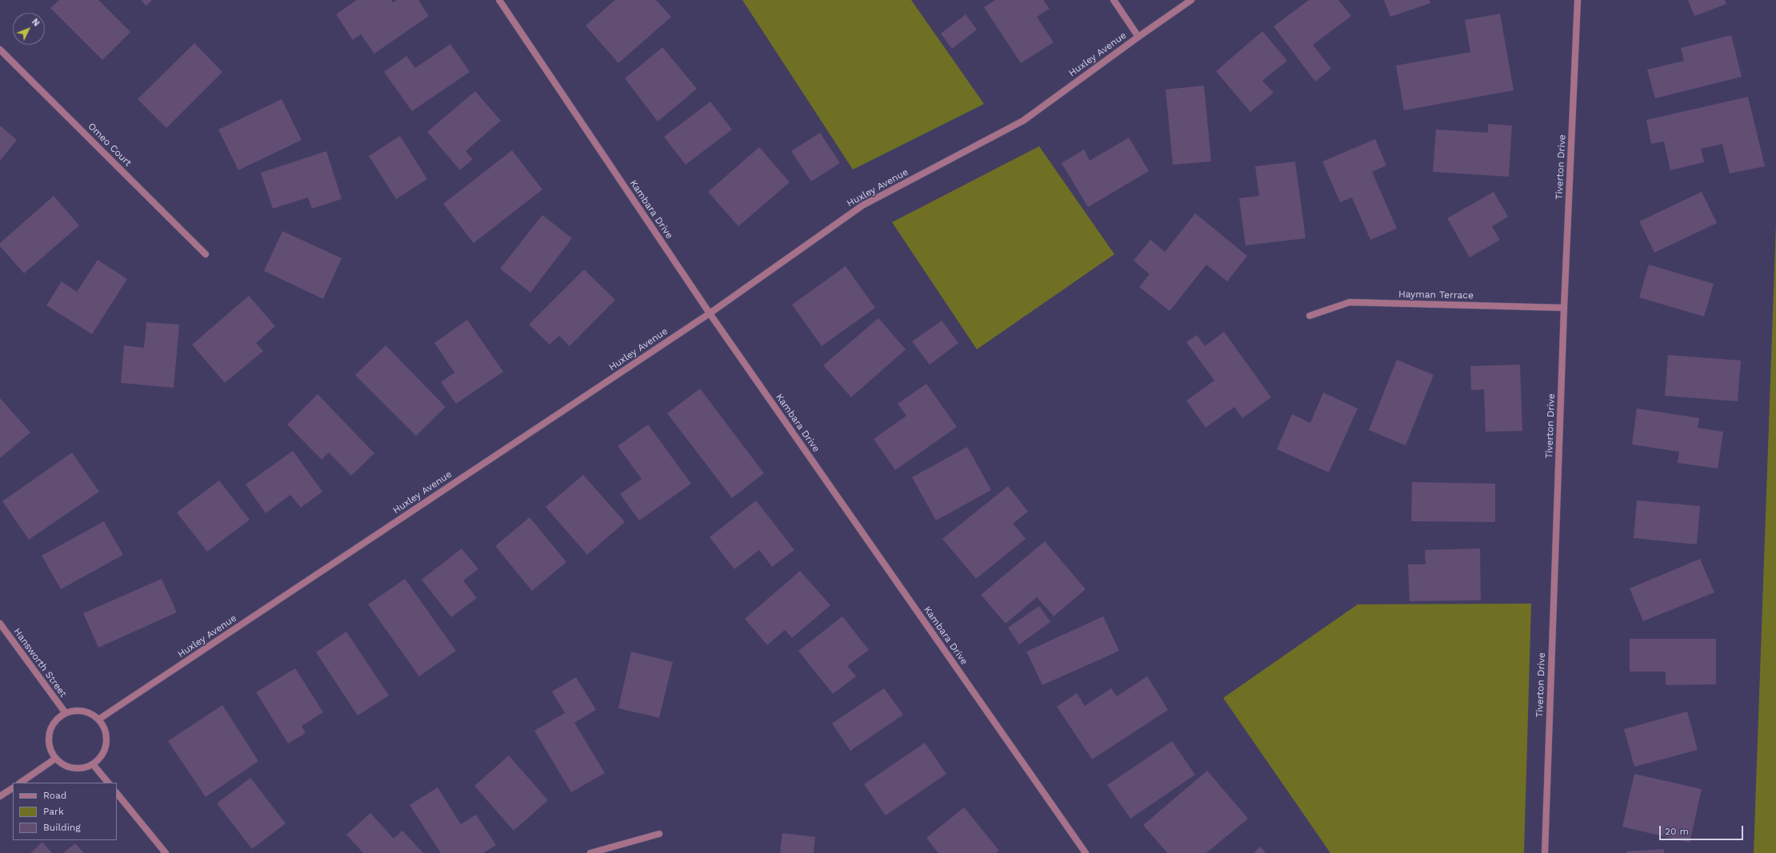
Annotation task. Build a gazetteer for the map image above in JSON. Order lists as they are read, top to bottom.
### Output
{
  "streets": {
    "street": [
      "Huxley Avenue",
      "Omeo Court",
      "Tiverton Drive",
      "Kambara Drive",
      "Hayman Terrace",
      "Hansworth Street"
    ]
  },
  "crossings": [
    ["Huxley Avenue", "Kambara Drive"],
    ["Huxley Avenue", "Hansworth Street"],
    ["Tiverton Drive", "Hayman Terrace"]
  ],
  "legend": ["Road", "Park", "Building"],
  "scale_bar": "20 m",
  "north": "top right"
}
